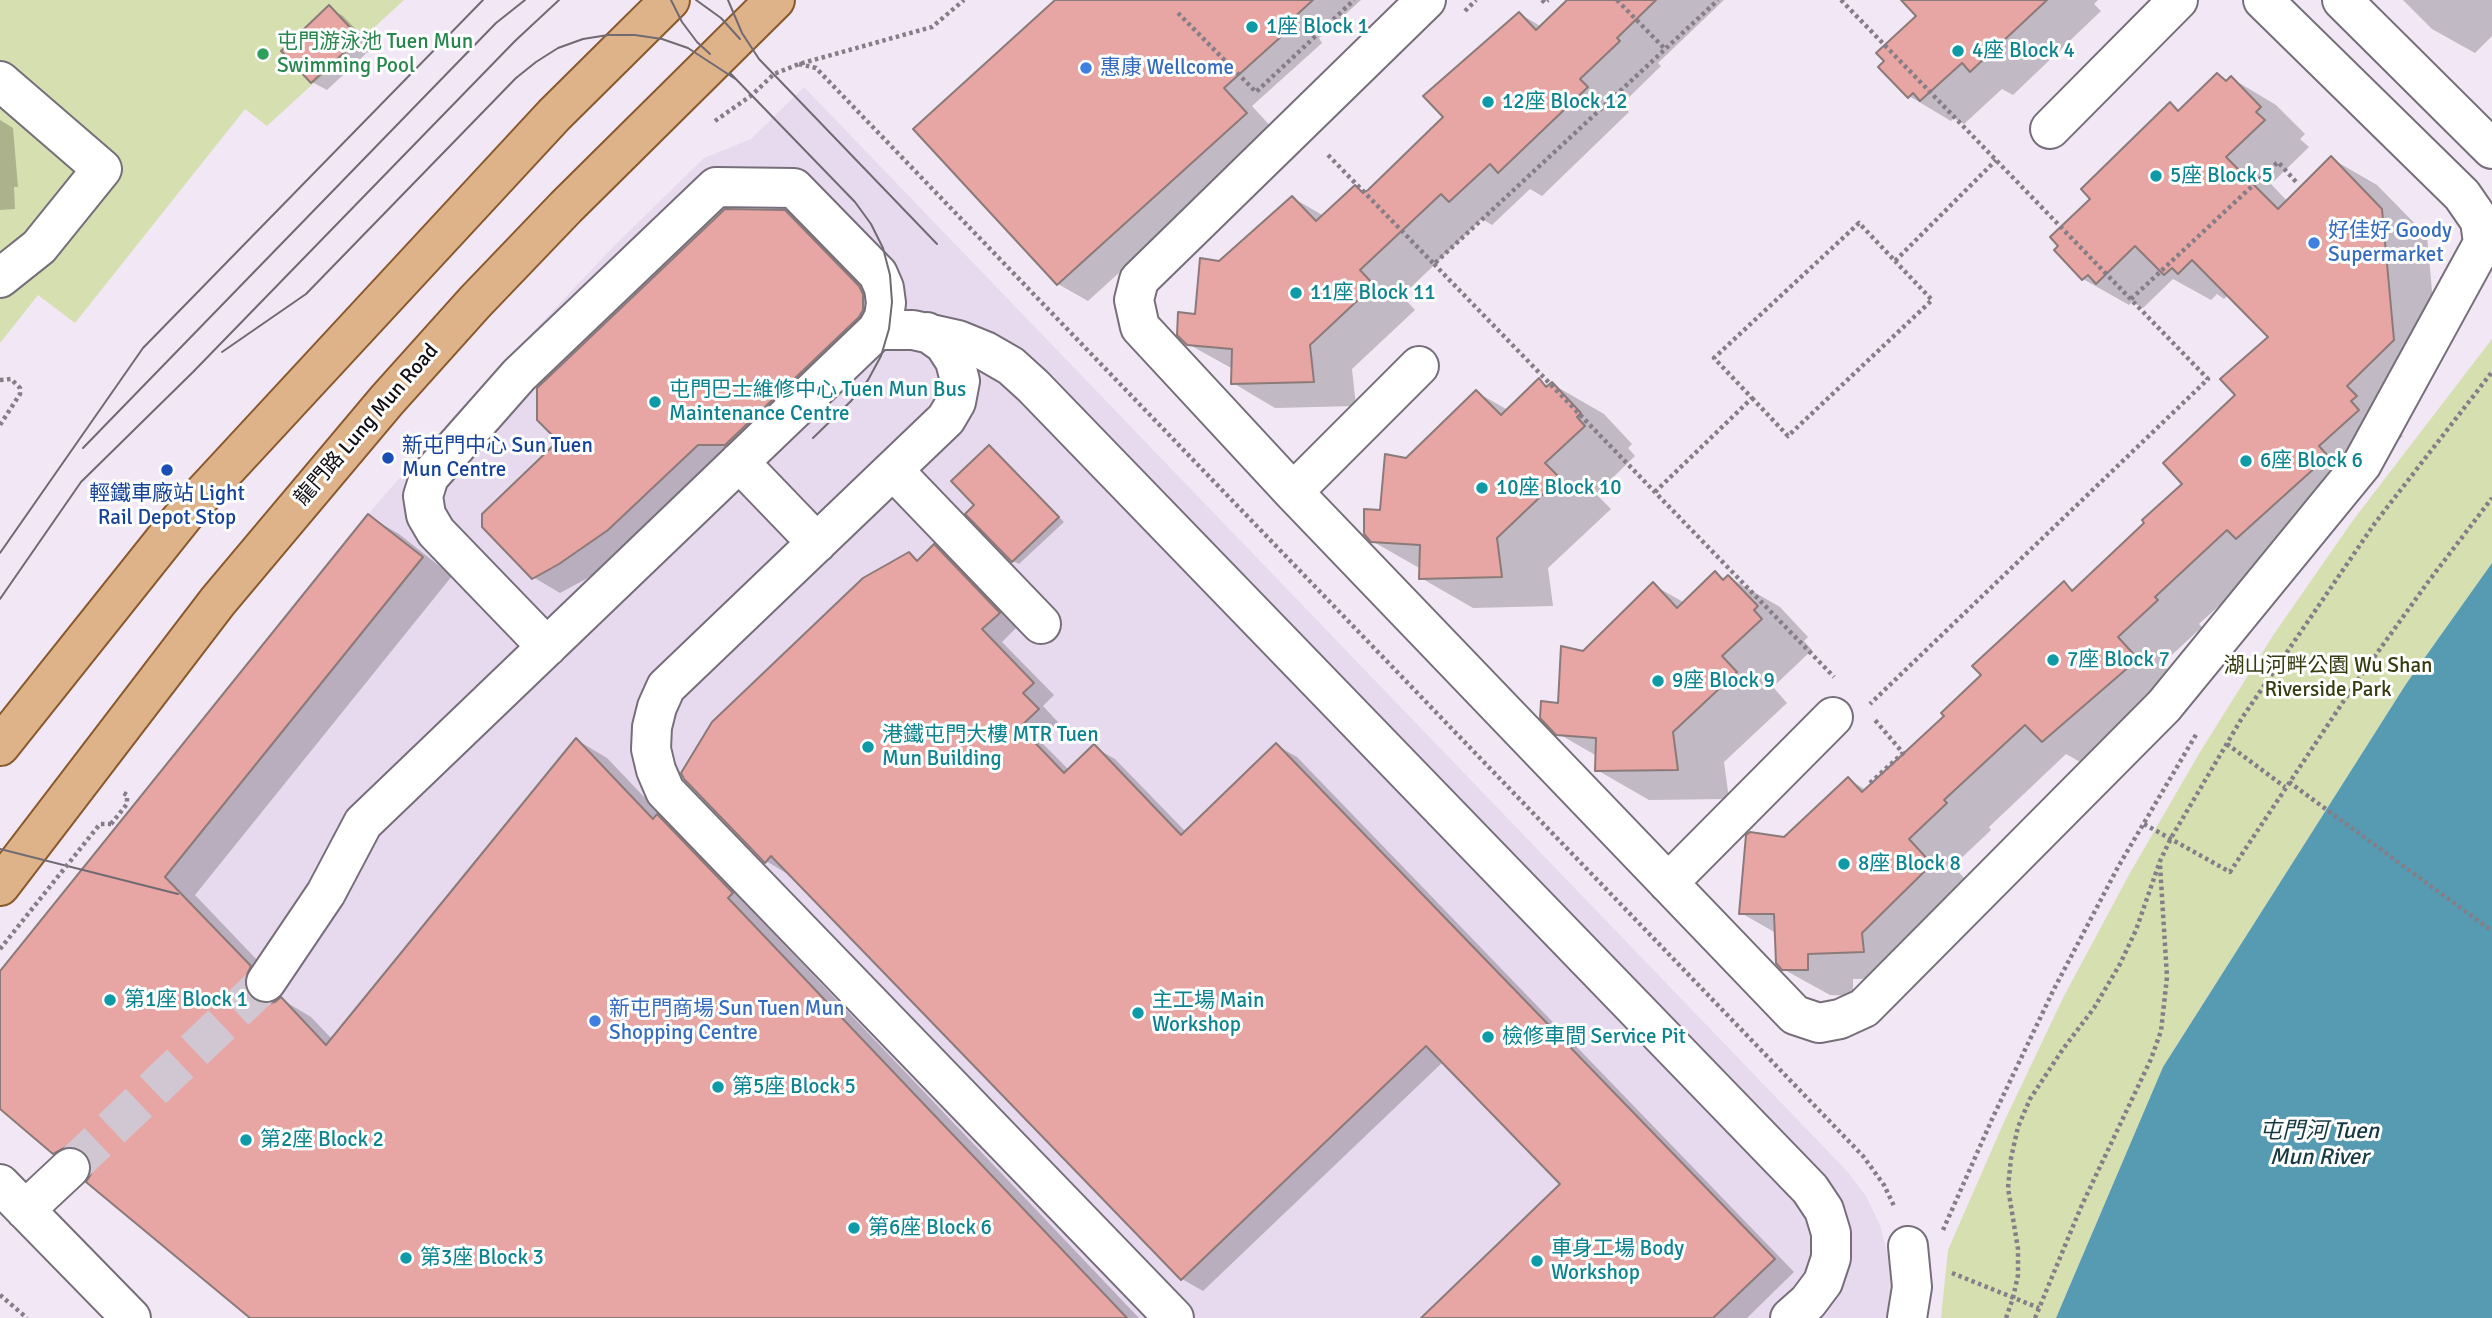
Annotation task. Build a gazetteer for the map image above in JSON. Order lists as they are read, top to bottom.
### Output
{
  "streets": {
    "main road": ["龍門路 Lung Mun Road"]
  },
  "water": ["屯門河 Tuen Mun River"],
  "parks": ["湖山河畔公園 Wu Shan Riverside Park"],
  "places": [
    "1座 Block 1",
    "4座 Block 4",
    "屯門游泳池 Tuen Mun Swimming Pool",
    "惠康 Wellcome",
    "12座 Block 12",
    "5座 Block 5",
    "好佳好 Goody Supermarket",
    "11座 Block 11",
    "屯門巴士維修中心 Tuen Mun Bus Maintenance Centre",
    "新屯門中心 Sun Tuen Mun Centre",
    "6座 Block 6",
    "輕鐵車廠站 Light Rail Depot Stop",
    "10座 Block 10",
    "7座 Block 7",
    "9座 Block 9",
    "港鐵屯門大樓 MTR Tuen Mun Building",
    "8座 Block 8",
    "第1座 Block 1",
    "主工場 Main Workshop",
    "新屯門商場 Sun Tuen Mun Shopping Centre",
    "檢修車間 Service Pit",
    "第5座 Block 5",
    "第2座 Block 2",
    "第6座 Block 6",
    "第3座 Block 3",
    "車身工場 Body Workshop"
  ]
}
